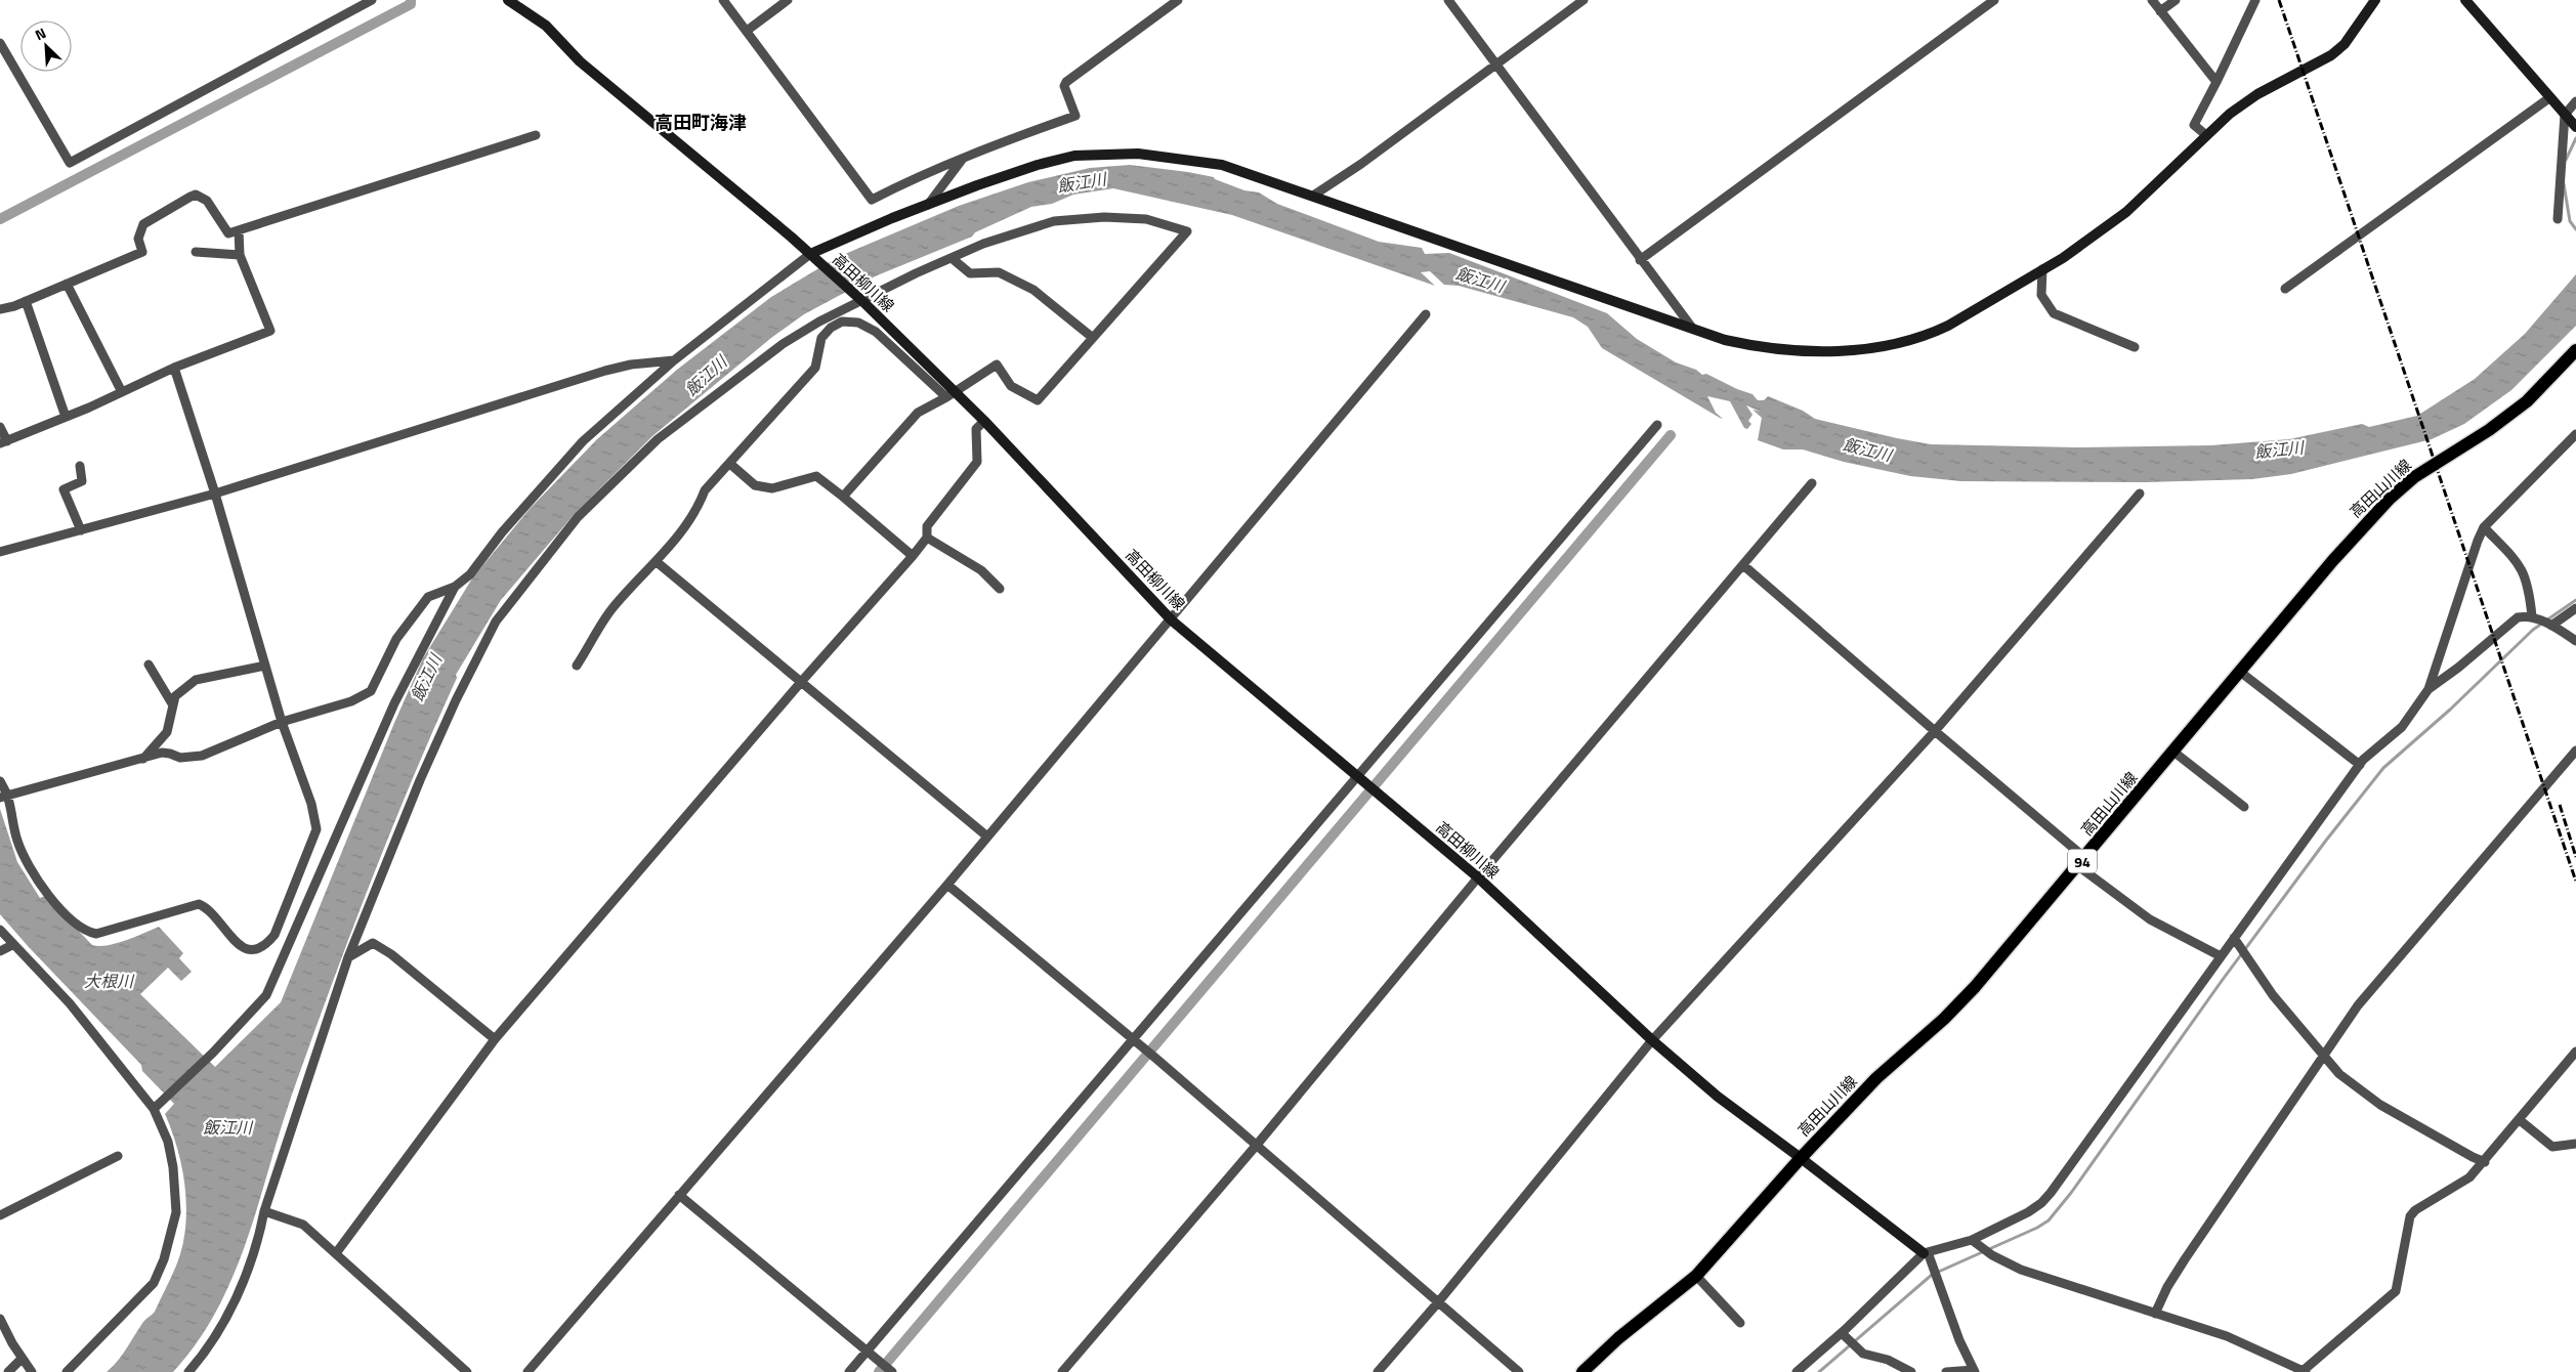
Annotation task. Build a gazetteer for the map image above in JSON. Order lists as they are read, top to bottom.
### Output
{
  "streets": {
    "main road": ["高田山川線", "94"],
    "street": ["高田柳川線"]
  },
  "crossings": [
    ["高田柳川線", "高田山川線"]
  ],
  "districts": ["高田町海津"],
  "water": ["飯江川", "大根川"],
  "north": "top left"
}
